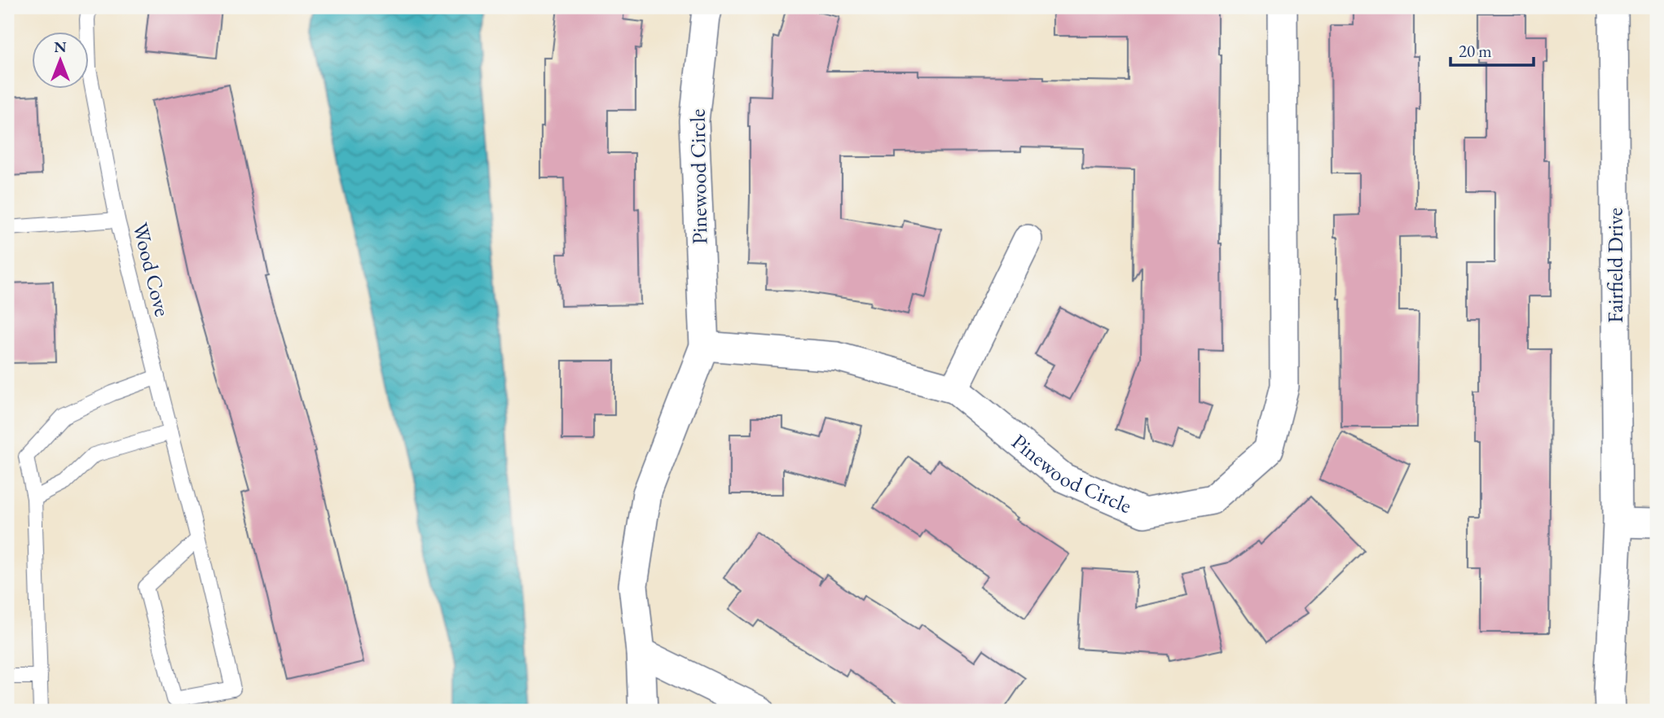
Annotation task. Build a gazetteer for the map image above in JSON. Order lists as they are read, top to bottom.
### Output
{
  "streets": {
    "street": ["Pinewood Circle", "Fairfield Drive"],
    "lane": ["Wood Cove"]
  },
  "scale_bar": "20 m",
  "north": "top"
}
